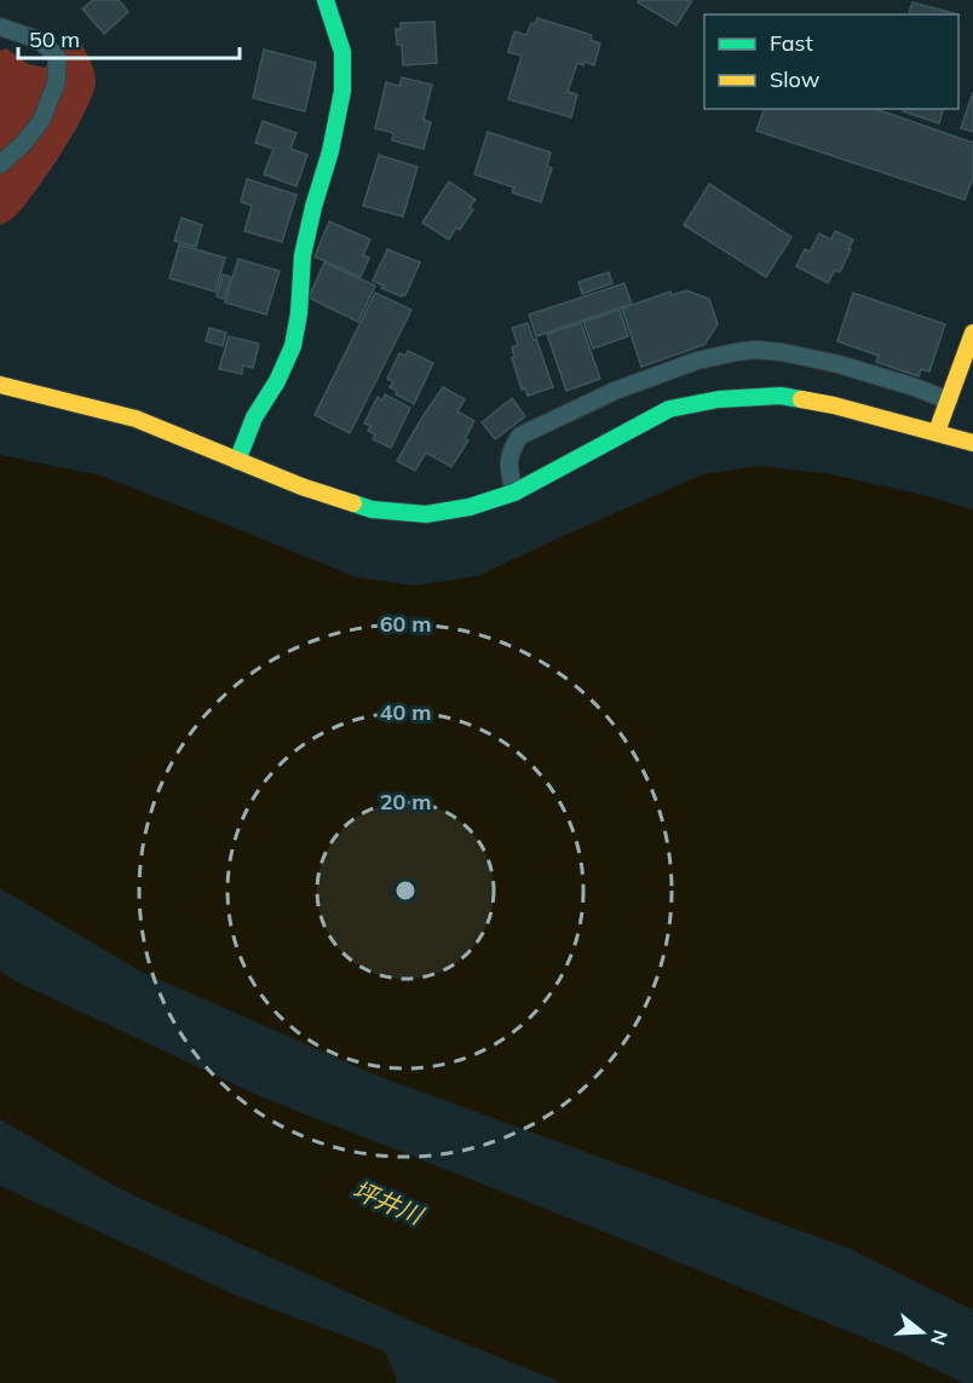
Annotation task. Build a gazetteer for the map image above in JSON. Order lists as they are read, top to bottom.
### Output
{
  "water": ["坪井川"],
  "legend": ["Fast", "Slow"],
  "scale_bar": "50 m",
  "north": "right",
  "rings": ["60 m", "40 m", "20 m"]
}
